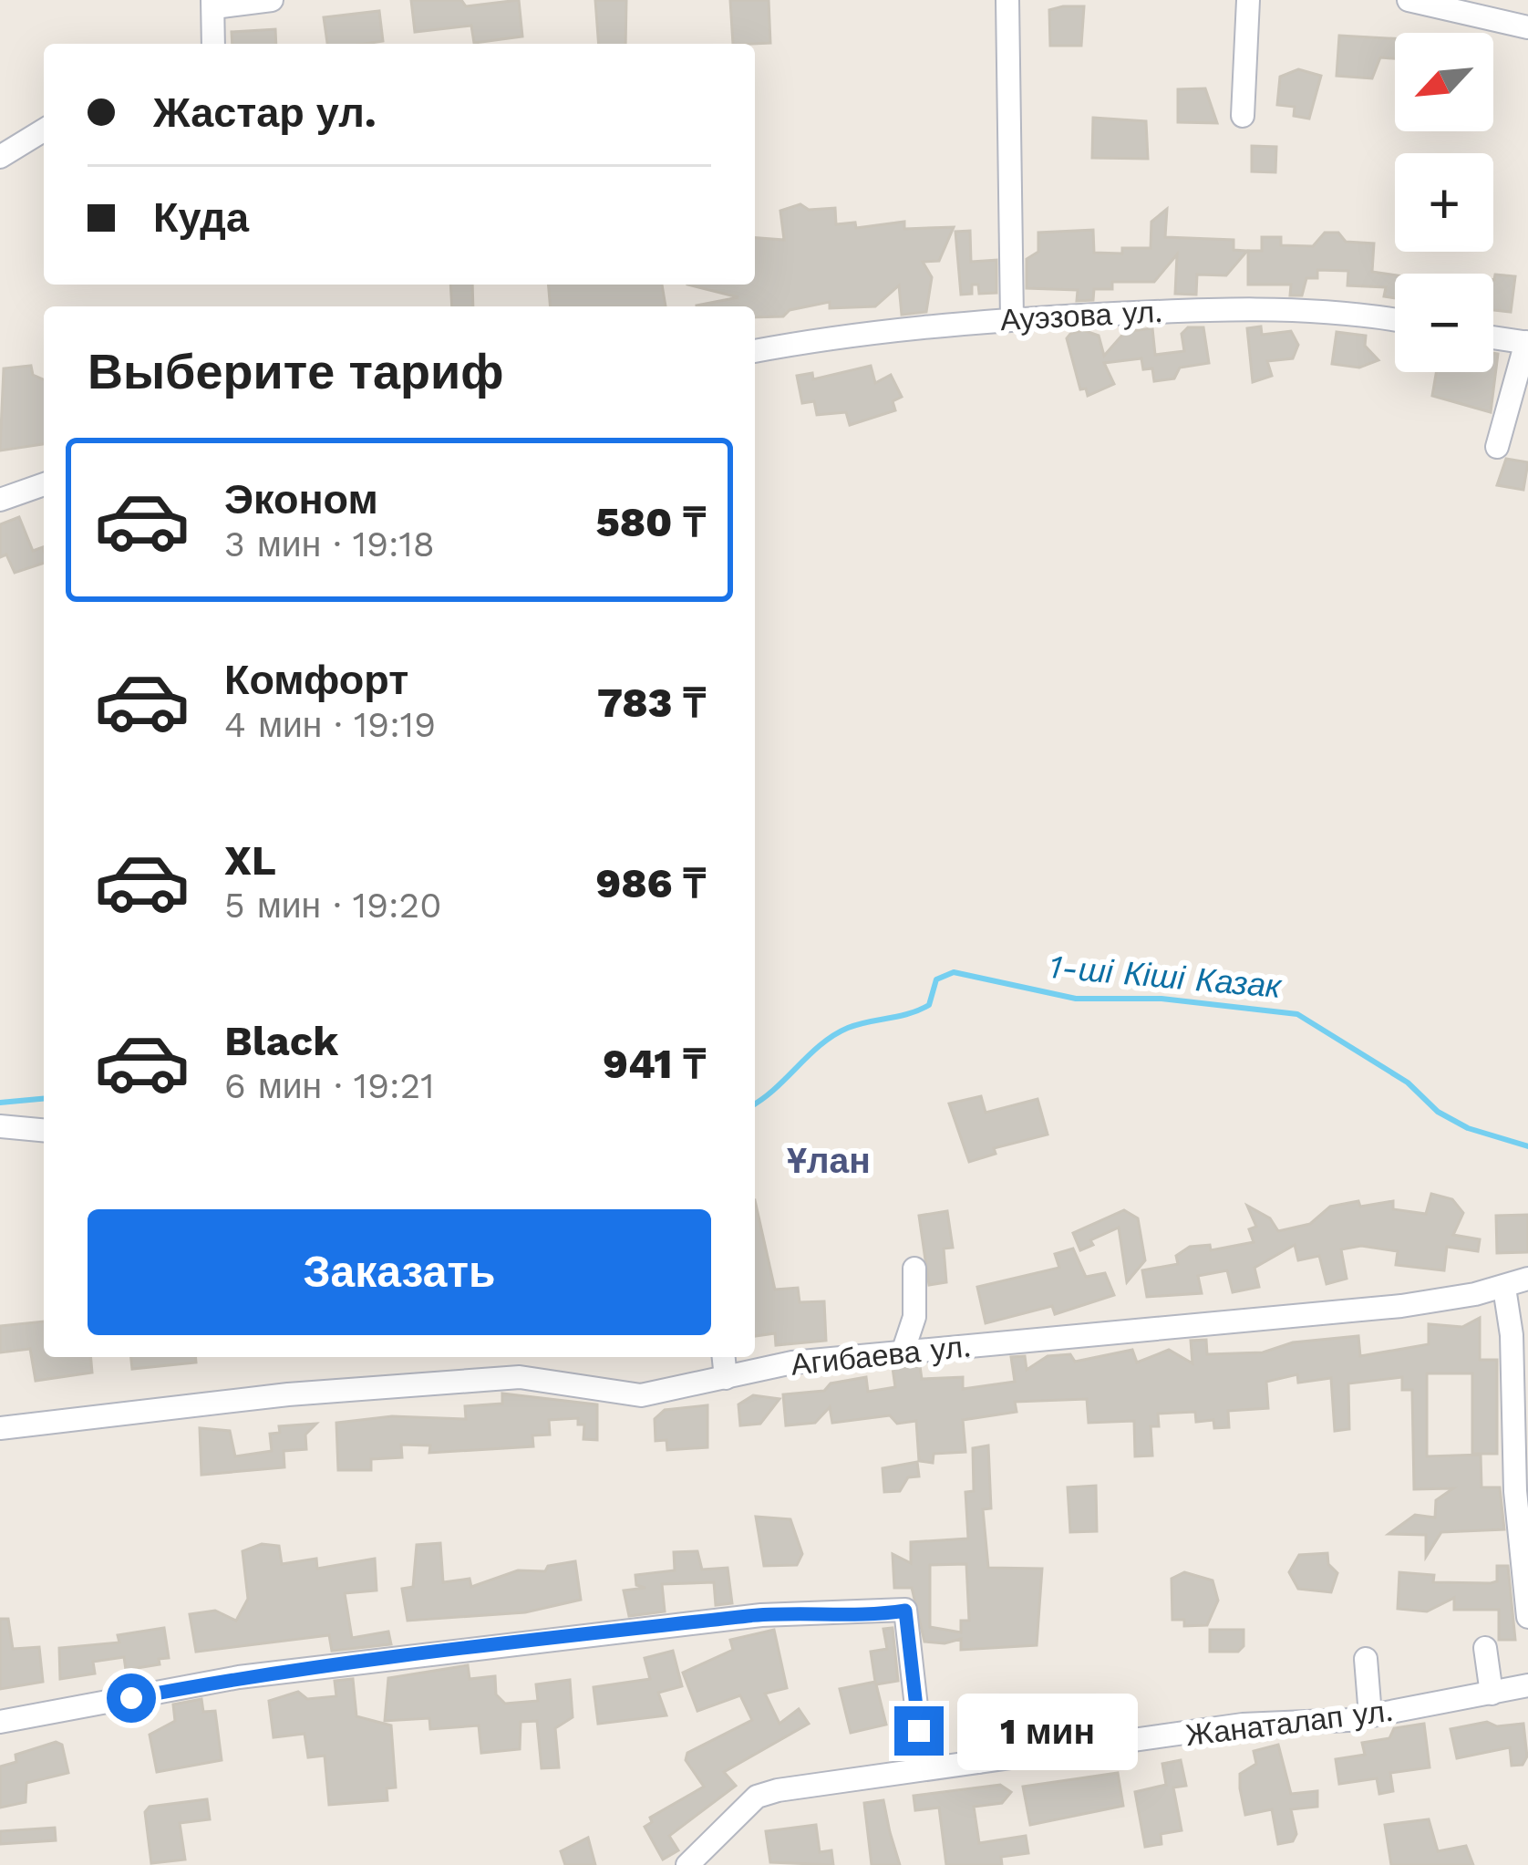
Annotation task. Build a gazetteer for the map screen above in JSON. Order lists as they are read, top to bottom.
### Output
{
  "streets": {
    "street": ["Ауэзова ул.", "Агибаева ул.", "Жанаталап ул."]
  },
  "districts": ["Ұлан"],
  "water": ["1-ші Кіші Казак"],
  "north": "bottom left",
  "page": {
    "map_buttons": ["+", "−"],
    "banner": ["Жастар ул.", "Куда"],
    "heading": "Выберите тариф",
    "list": [
      {
        "name": "Эконом",
        "note": "3 мин · 19:18",
        "value": "580 ₸"
      },
      {
        "name": "Комфорт",
        "note": "4 мин · 19:19",
        "value": "783 ₸"
      },
      {
        "name": "XL",
        "note": "5 мин · 19:20",
        "value": "986 ₸"
      },
      {
        "name": "Black",
        "note": "6 мин · 19:21",
        "value": "941 ₸"
      }
    ],
    "buttons": "Заказать",
    "bubble": "1 мин"
  }
}
